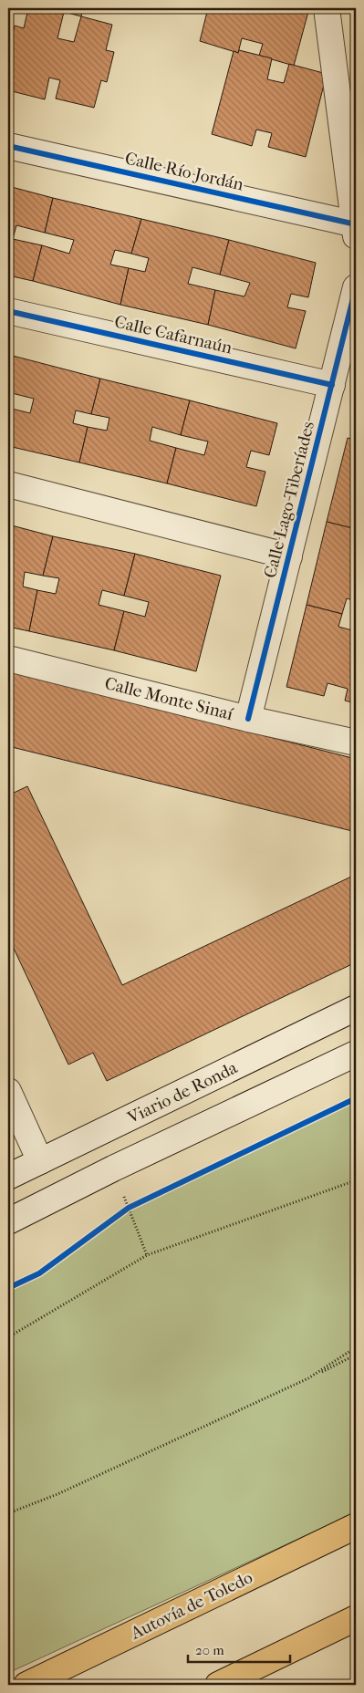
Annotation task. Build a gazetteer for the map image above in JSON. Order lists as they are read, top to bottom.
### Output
{
  "streets": {
    "highway": ["Autovía de Toledo"],
    "street": [
      "Calle Río Jordán",
      "Calle Cafarnaún",
      "Calle Lago Tiberíades",
      "Calle Monte Sinaí",
      "Viario de Ronda"
    ]
  },
  "crossings": [
    ["Calle Cafarnaún", "Calle Lago Tiberíades"],
    ["Calle Lago Tiberíades", "Calle Monte Sinaí"]
  ],
  "scale_bar": "20 m"
}
